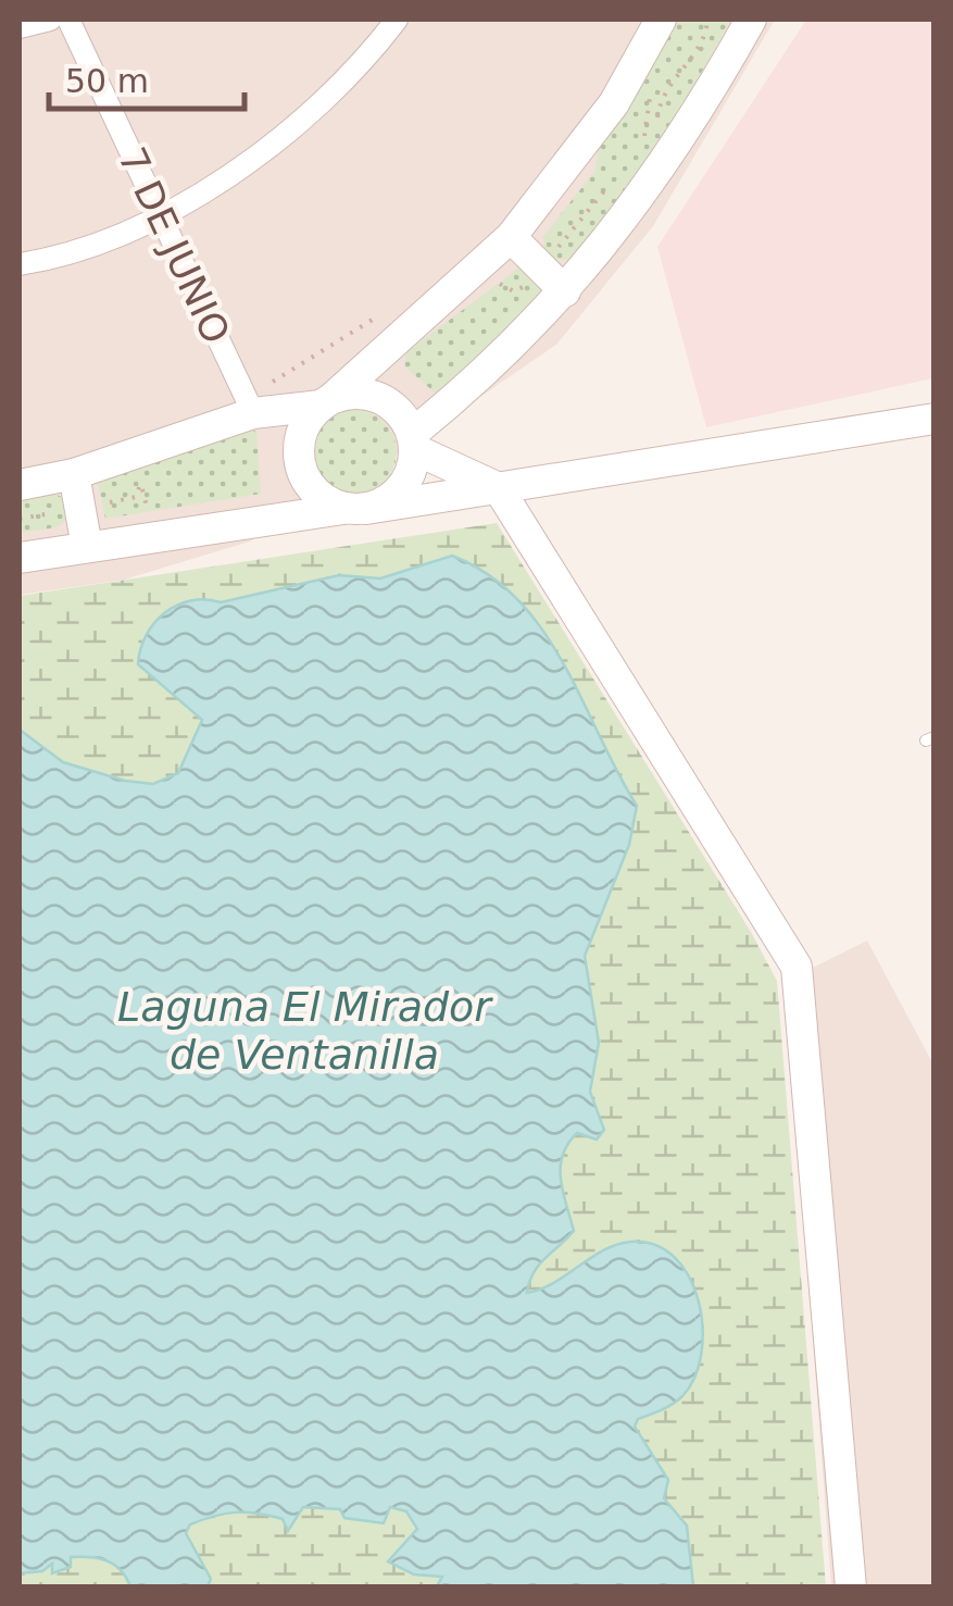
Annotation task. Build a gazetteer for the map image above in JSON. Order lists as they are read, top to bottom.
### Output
{
  "streets": {
    "street": ["7 DE JUNIO"]
  },
  "water": ["Laguna El Mirador de Ventanilla"],
  "scale_bar": "50 m"
}
